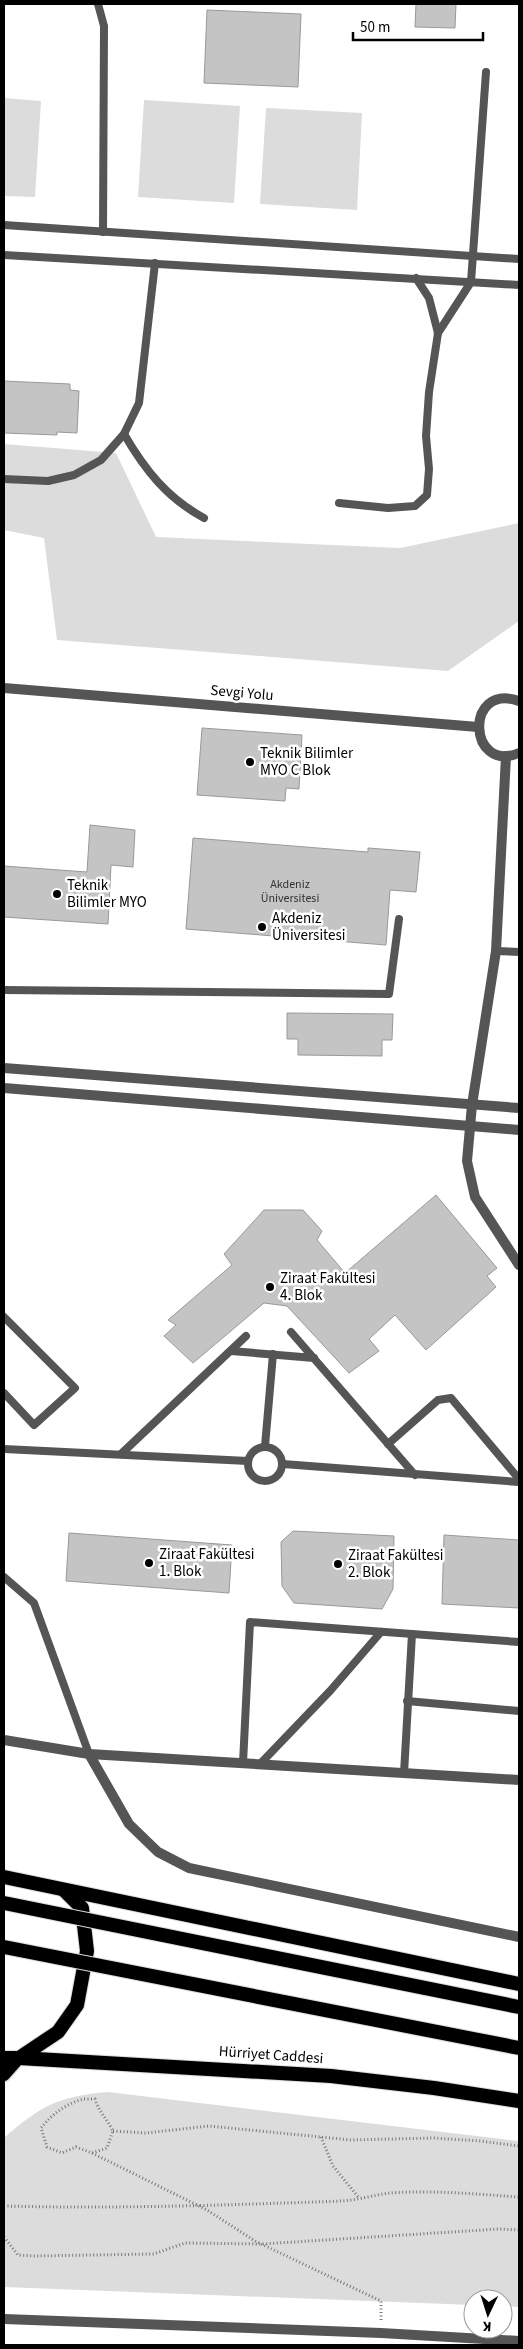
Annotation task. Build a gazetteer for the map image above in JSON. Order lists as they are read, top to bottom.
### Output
{
  "streets": {
    "highway": ["Hürriyet Caddesi"],
    "street": ["Sevgi Yolu"]
  },
  "places": [
    "Teknik Bilimler MYO C Blok",
    "Teknik Bilimler MYO",
    "Akdeniz Üniversitesi",
    "Ziraat Fakültesi 4. Blok",
    "Ziraat Fakültesi 1. Blok",
    "Ziraat Fakültesi 2. Blok"
  ],
  "house_numbers": ["Akdeniz Üniversitesi"],
  "scale_bar": "50 m",
  "north": "bottom"
}
